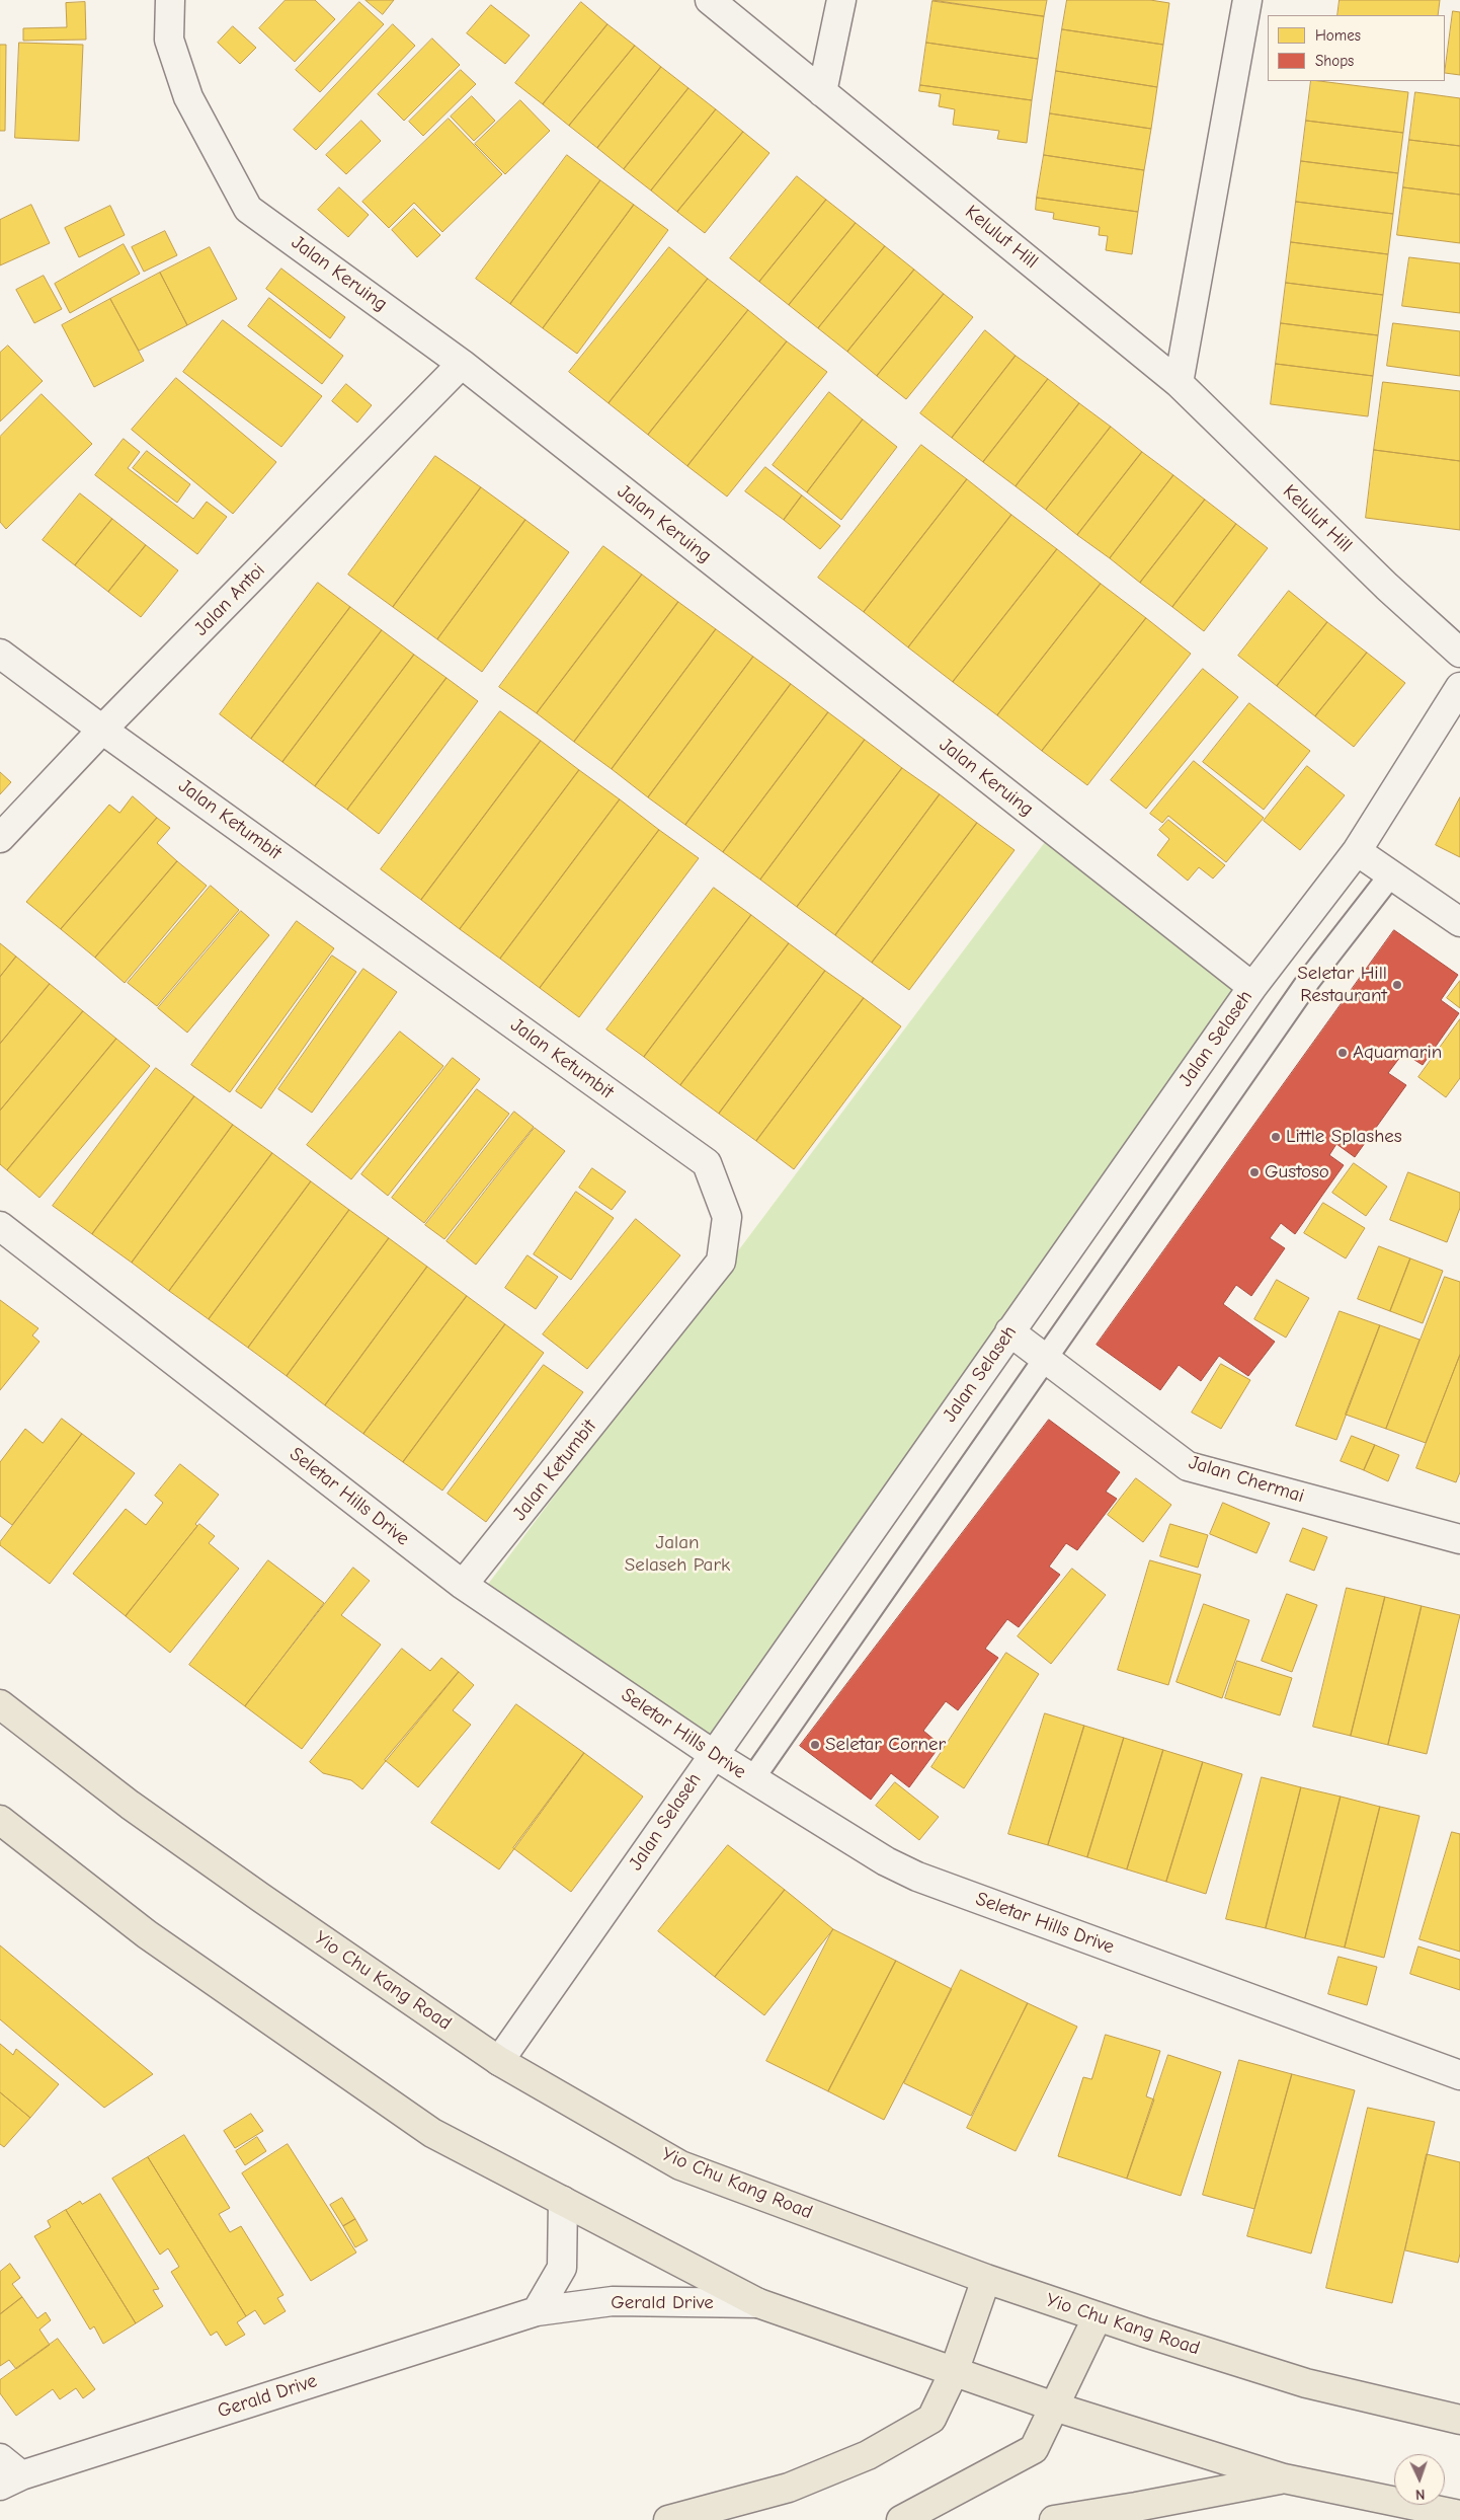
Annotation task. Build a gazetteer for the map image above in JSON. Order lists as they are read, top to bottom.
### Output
{
  "streets": {
    "main road": ["Yio Chu Kang Road"],
    "street": [
      "Kelulut Hill",
      "Jalan Keruing",
      "Jalan Antoi",
      "Jalan Ketumbit",
      "Jalan Selaseh",
      "Jalan Chermai",
      "Seletar Hills Drive",
      "Gerald Drive"
    ]
  },
  "crossings": [
    ["Jalan Keruing", "Jalan Antoi"],
    ["Jalan Keruing", "Jalan Selaseh"],
    ["Jalan Antoi", "Jalan Ketumbit"],
    ["Jalan Ketumbit", "Seletar Hills Drive"],
    ["Jalan Selaseh", "Jalan Chermai"],
    ["Jalan Selaseh", "Seletar Hills Drive"],
    ["Jalan Selaseh", "Yio Chu Kang Road"]
  ],
  "parks": ["Jalan Selaseh Park"],
  "places": [
    "Seletar Hill Restaurant",
    "Aquamarin",
    "Little Splashes",
    "Gustoso",
    "Seletar Corner"
  ],
  "legend": ["Homes", "Shops"],
  "north": "bottom"
}
